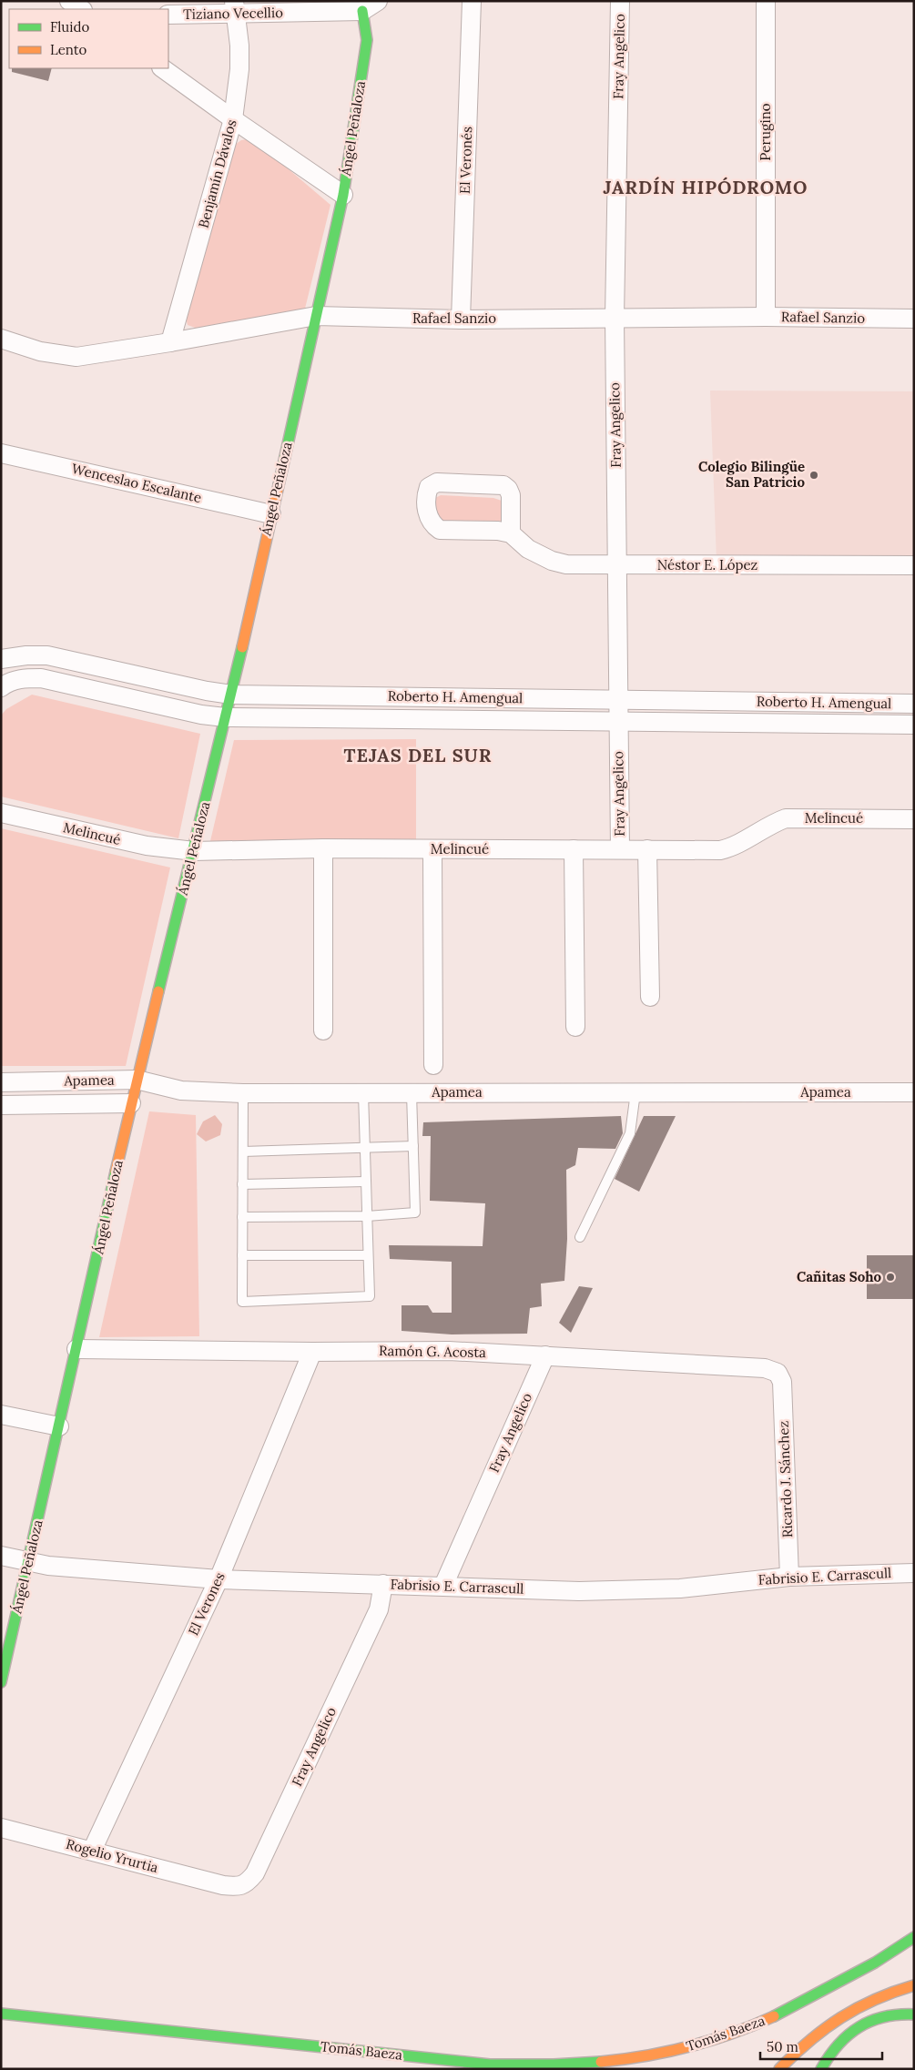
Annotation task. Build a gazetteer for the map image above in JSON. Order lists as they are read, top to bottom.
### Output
{
  "streets": {
    "main road": ["Ángel Peñaloza", "Tomás Baeza"],
    "street": [
      "Tiziano Vecellio",
      "Fray Angelico",
      "Perugino",
      "El Veronés",
      "Benjamín Dávalos",
      "Rafael Sanzio",
      "Wenceslao Escalante",
      "Néstor E. López",
      "Roberto H. Amengual",
      "Melincué",
      "Apamea",
      "Ramón G. Acosta",
      "Ricardo J. Sánchez",
      "Fabrisio E. Carrascull",
      "El Verones",
      "Rogelio Yrurtia"
    ]
  },
  "crossings": [
    ["Tiziano Vecellio", "Ángel Peñaloza"],
    ["Tiziano Vecellio", "Benjamín Dávalos"],
    ["Fray Angelico", "Rafael Sanzio"],
    ["Fray Angelico", "Néstor E. López"],
    ["Fray Angelico", "Roberto H. Amengual"],
    ["Fray Angelico", "Melincué"],
    ["Fray Angelico", "Ramón G. Acosta"],
    ["Fray Angelico", "Fabrisio E. Carrascull"],
    ["Fray Angelico", "Rogelio Yrurtia"],
    ["Ángel Peñaloza", "Rafael Sanzio"],
    ["Ángel Peñaloza", "Wenceslao Escalante"],
    ["Ángel Peñaloza", "Roberto H. Amengual"],
    ["Ángel Peñaloza", "Melincué"],
    ["Ángel Peñaloza", "Apamea"],
    ["Ángel Peñaloza", "Ramón G. Acosta"],
    ["Ángel Peñaloza", "Fabrisio E. Carrascull"],
    ["Perugino", "Rafael Sanzio"],
    ["El Veronés", "Rafael Sanzio"],
    ["Benjamín Dávalos", "Rafael Sanzio"],
    ["Ramón G. Acosta", "Ricardo J. Sánchez"],
    ["Ramón G. Acosta", "El Verones"],
    ["Ricardo J. Sánchez", "Fabrisio E. Carrascull"],
    ["Fabrisio E. Carrascull", "El Verones"],
    ["El Verones", "Rogelio Yrurtia"]
  ],
  "districts": ["JARDÍN HIPÓDROMO", "TEJAS DEL SUR"],
  "places": ["Colegio Bilingüe San Patricio", "Cañitas Soho"],
  "legend": ["Fluido", "Lento"],
  "scale_bar": "50 m"
}
